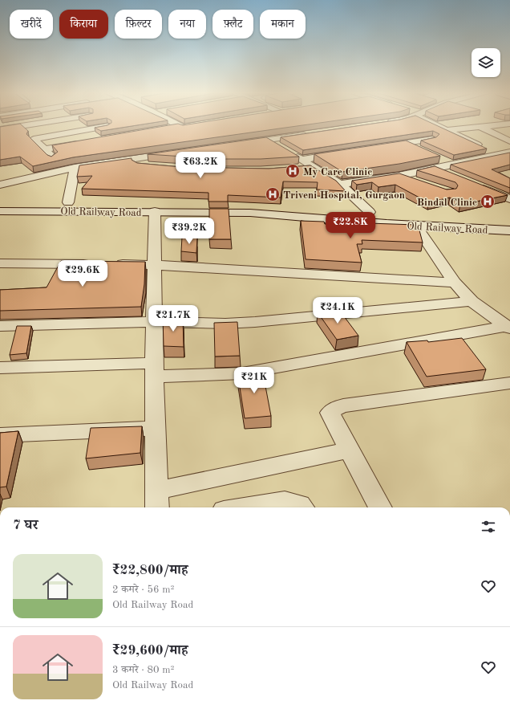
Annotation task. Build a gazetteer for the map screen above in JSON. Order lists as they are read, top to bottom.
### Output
{
  "streets": {
    "street": ["Old Railway Road"]
  },
  "places": {
    "hospital": ["My Care Clinic", "Triveni Hospital, Gurgaon", "Bindal Clinic"]
  },
  "page": {
    "chip": [
      "खरीदें",
      "किराया",
      "फ़िल्टर",
      "नया",
      "फ़्लैट",
      "मकान"
    ],
    "price": [
      "₹63.2K",
      "₹22.8K",
      "₹39.2K",
      "₹29.6K",
      "₹24.1K",
      "₹21.7K",
      "₹21K"
    ],
    "heading": "7 घर",
    "list": [
      {
        "name": "₹22,800/माह",
        "note": "2 कमरे · 56 m² · Old Railway Road"
      },
      {
        "name": "₹29,600/माह",
        "note": "3 कमरे · 80 m² · Old Railway Road"
      }
    ]
  }
}
